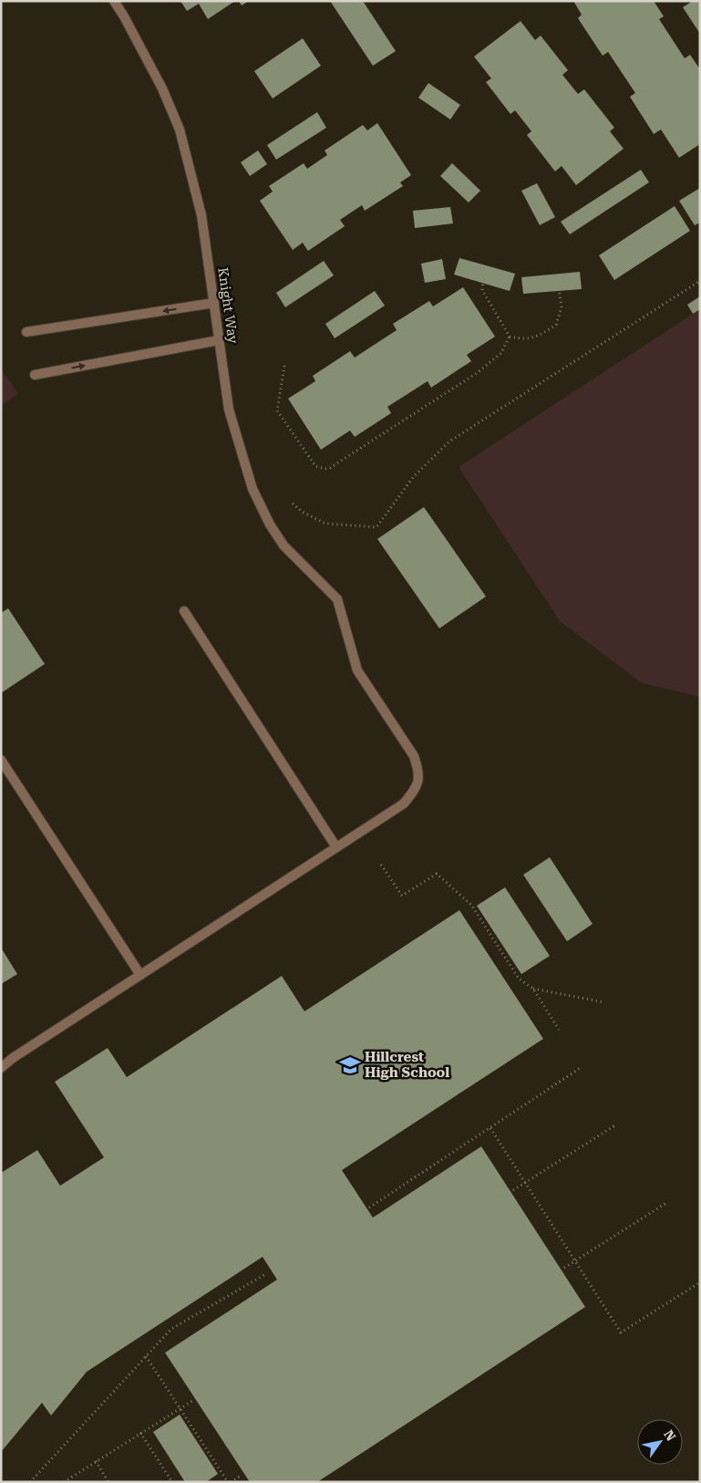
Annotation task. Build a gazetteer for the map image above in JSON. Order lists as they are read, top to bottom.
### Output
{
  "streets": {
    "street": ["Knight Way"]
  },
  "places": {
    "school or university": ["Hillcrest High School"]
  },
  "north": "top right"
}
